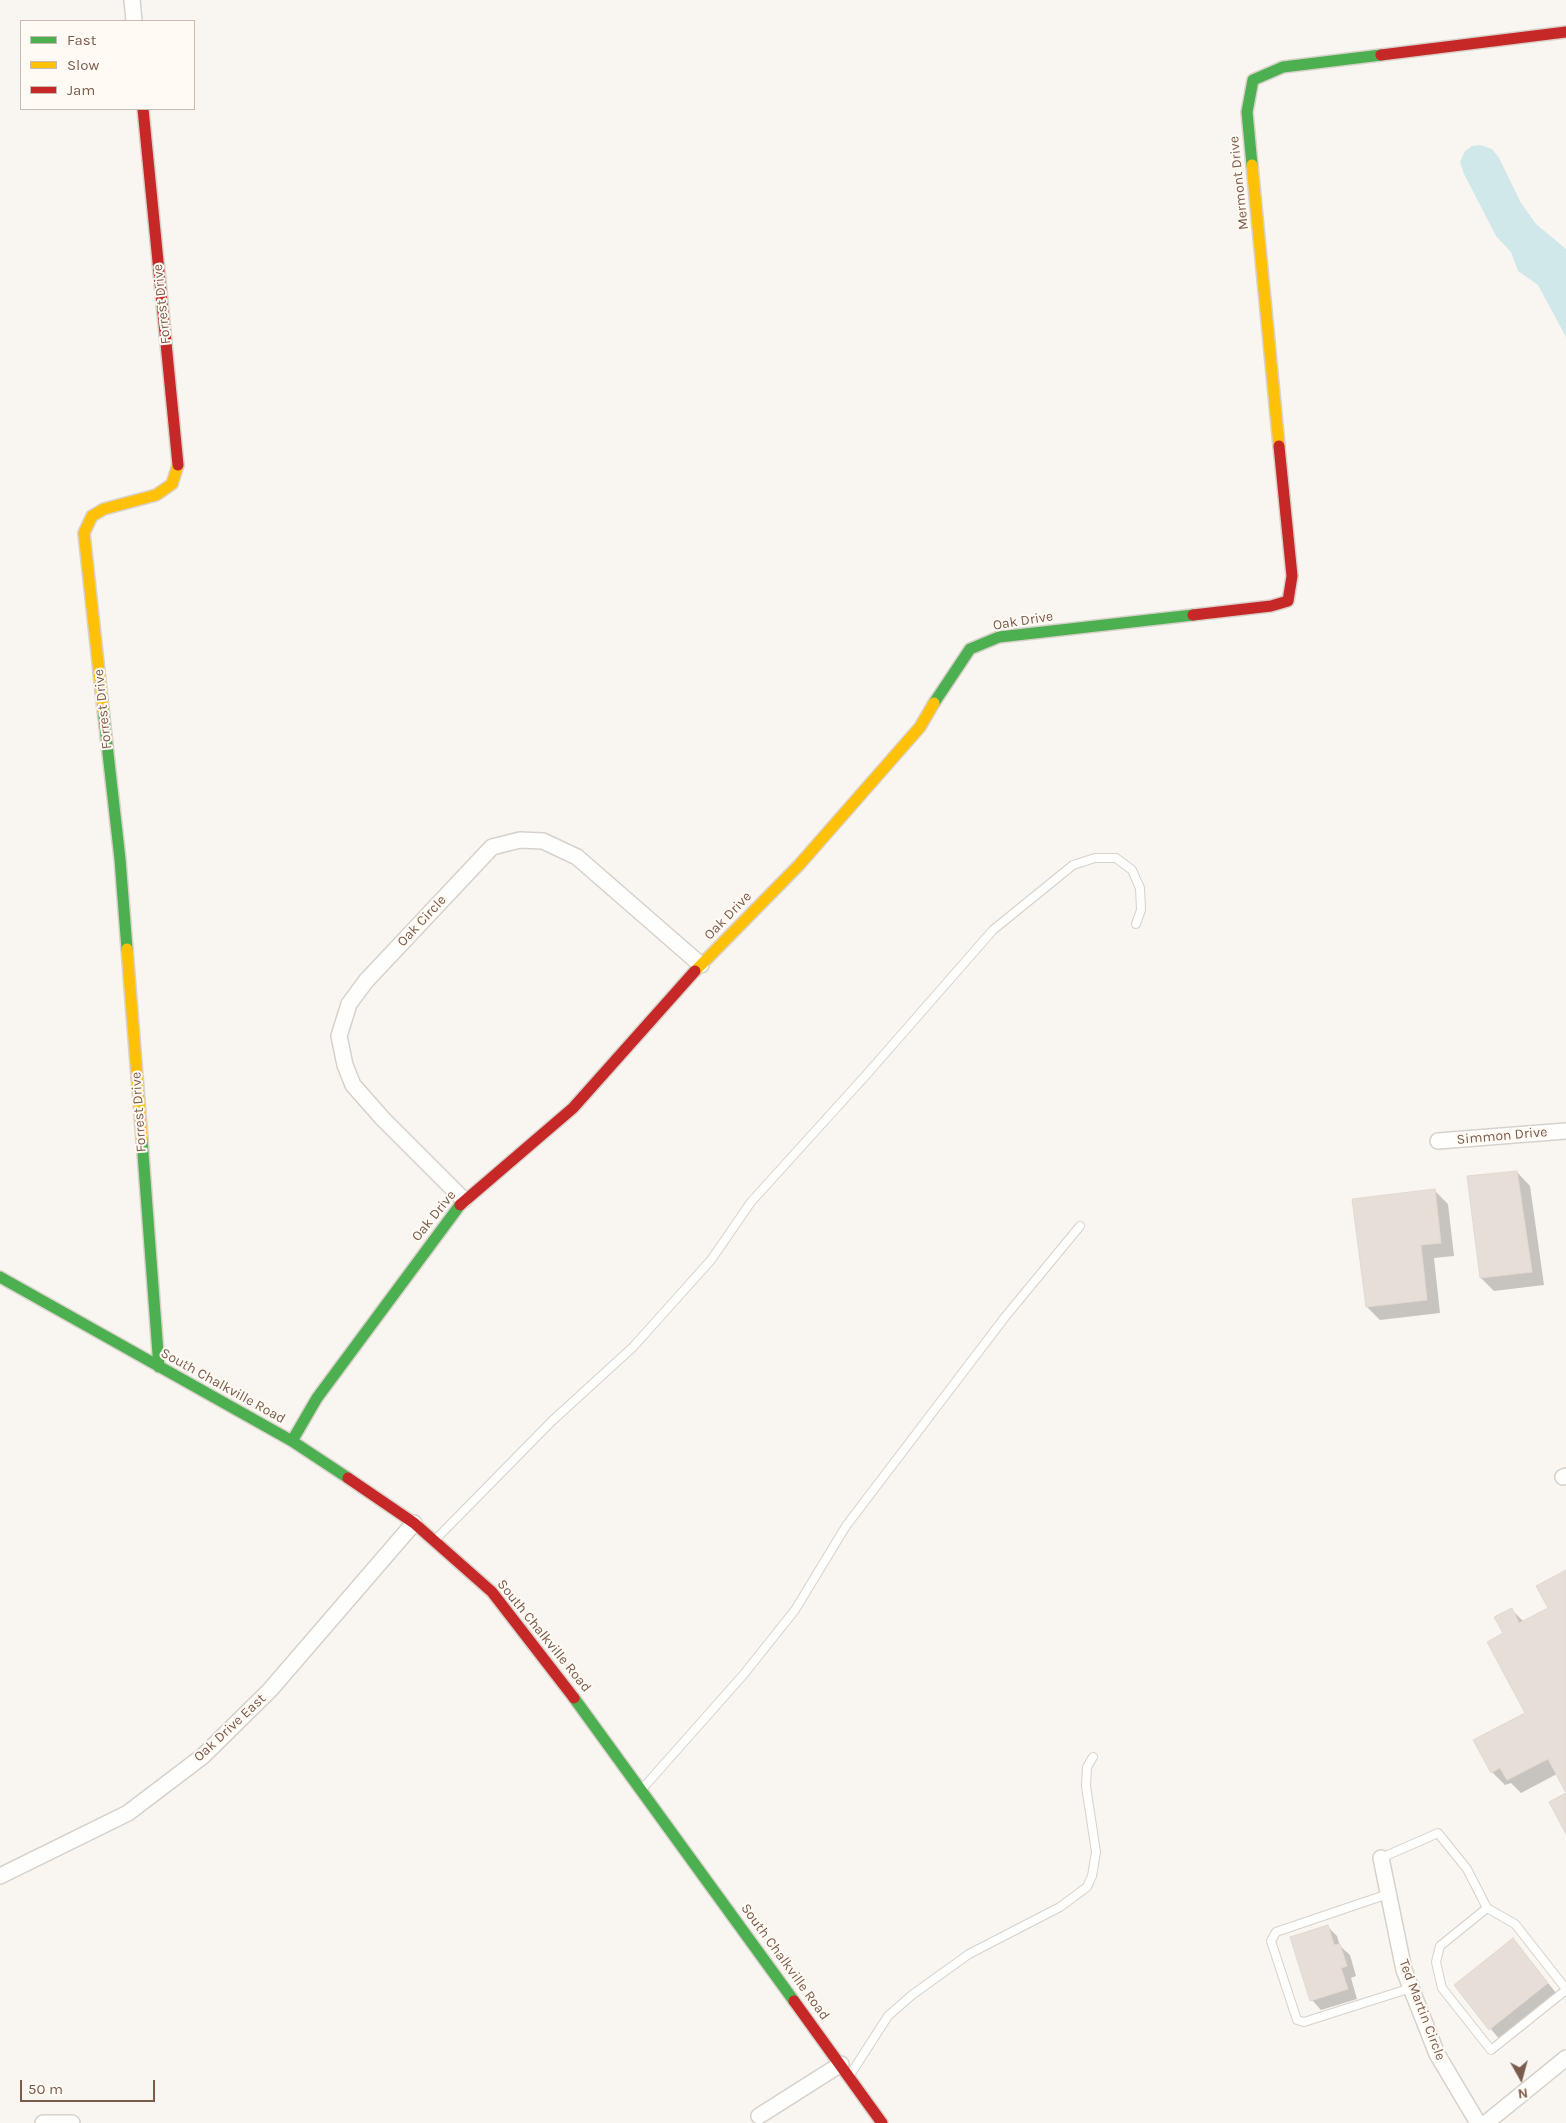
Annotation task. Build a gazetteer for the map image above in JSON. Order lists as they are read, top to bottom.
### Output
{
  "streets": {
    "street": [
      "Mermont Drive",
      "Forrest Drive",
      "Oak Drive",
      "Oak Circle",
      "Simmon Drive",
      "South Chalkville Road",
      "Oak Drive East",
      "Ted Martin Circle"
    ]
  },
  "crossings": [
    ["Mermont Drive", "Oak Drive"],
    ["Forrest Drive", "South Chalkville Road"],
    ["Oak Drive", "Oak Circle"],
    ["Oak Drive", "South Chalkville Road"],
    ["South Chalkville Road", "Oak Drive East"]
  ],
  "legend": ["Fast", "Slow", "Jam"],
  "scale_bar": "50 m",
  "north": "bottom"
}
